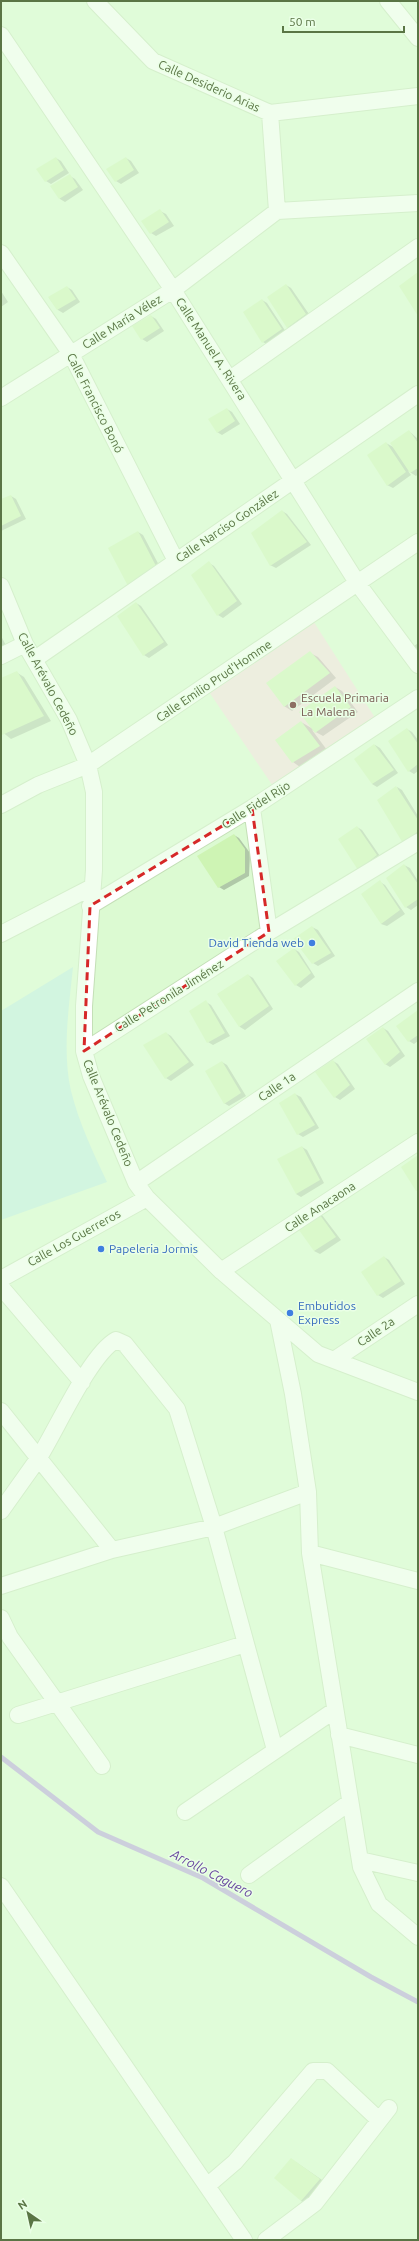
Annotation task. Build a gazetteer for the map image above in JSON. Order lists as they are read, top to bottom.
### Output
{
  "streets": {
    "street": [
      "Calle Desiderio Arias",
      "Calle María Vélez",
      "Calle Manuel A. Rivera",
      "Calle Francisco Bonó",
      "Calle Narciso González",
      "Calle Emilio Prud'Homme",
      "Calle Arévalo Cedeño",
      "Calle Fidel Rijo",
      "Calle Petronila Jiménez",
      "Calle 1a",
      "Calle Anacaona",
      "Calle Los Guerreros",
      "Calle 2a"
    ]
  },
  "crossings": [
    ["Calle María Vélez", "Calle Manuel A. Rivera"],
    ["Calle María Vélez", "Calle Francisco Bonó"],
    ["Calle Manuel A. Rivera", "Calle Narciso González"],
    ["Calle Manuel A. Rivera", "Calle Emilio Prud'Homme"],
    ["Calle Francisco Bonó", "Calle Narciso González"],
    ["Calle Narciso González", "Calle Arévalo Cedeño"],
    ["Calle Emilio Prud'Homme", "Calle Arévalo Cedeño"],
    ["Calle Arévalo Cedeño", "Calle Fidel Rijo"],
    ["Calle Arévalo Cedeño", "Calle Petronila Jiménez"],
    ["Calle Arévalo Cedeño", "Calle 1a"],
    ["Calle Arévalo Cedeño", "Calle Anacaona"],
    ["Calle Arévalo Cedeño", "Calle Los Guerreros"],
    ["Calle Arévalo Cedeño", "Calle 2a"]
  ],
  "water": ["Arrollo Caguero"],
  "places": [
    "Escuela Primaria La Malena",
    "David Tienda web",
    "Papeleria Jormis",
    "Embutidos Express"
  ],
  "scale_bar": "50 m",
  "north": "top left"
}
